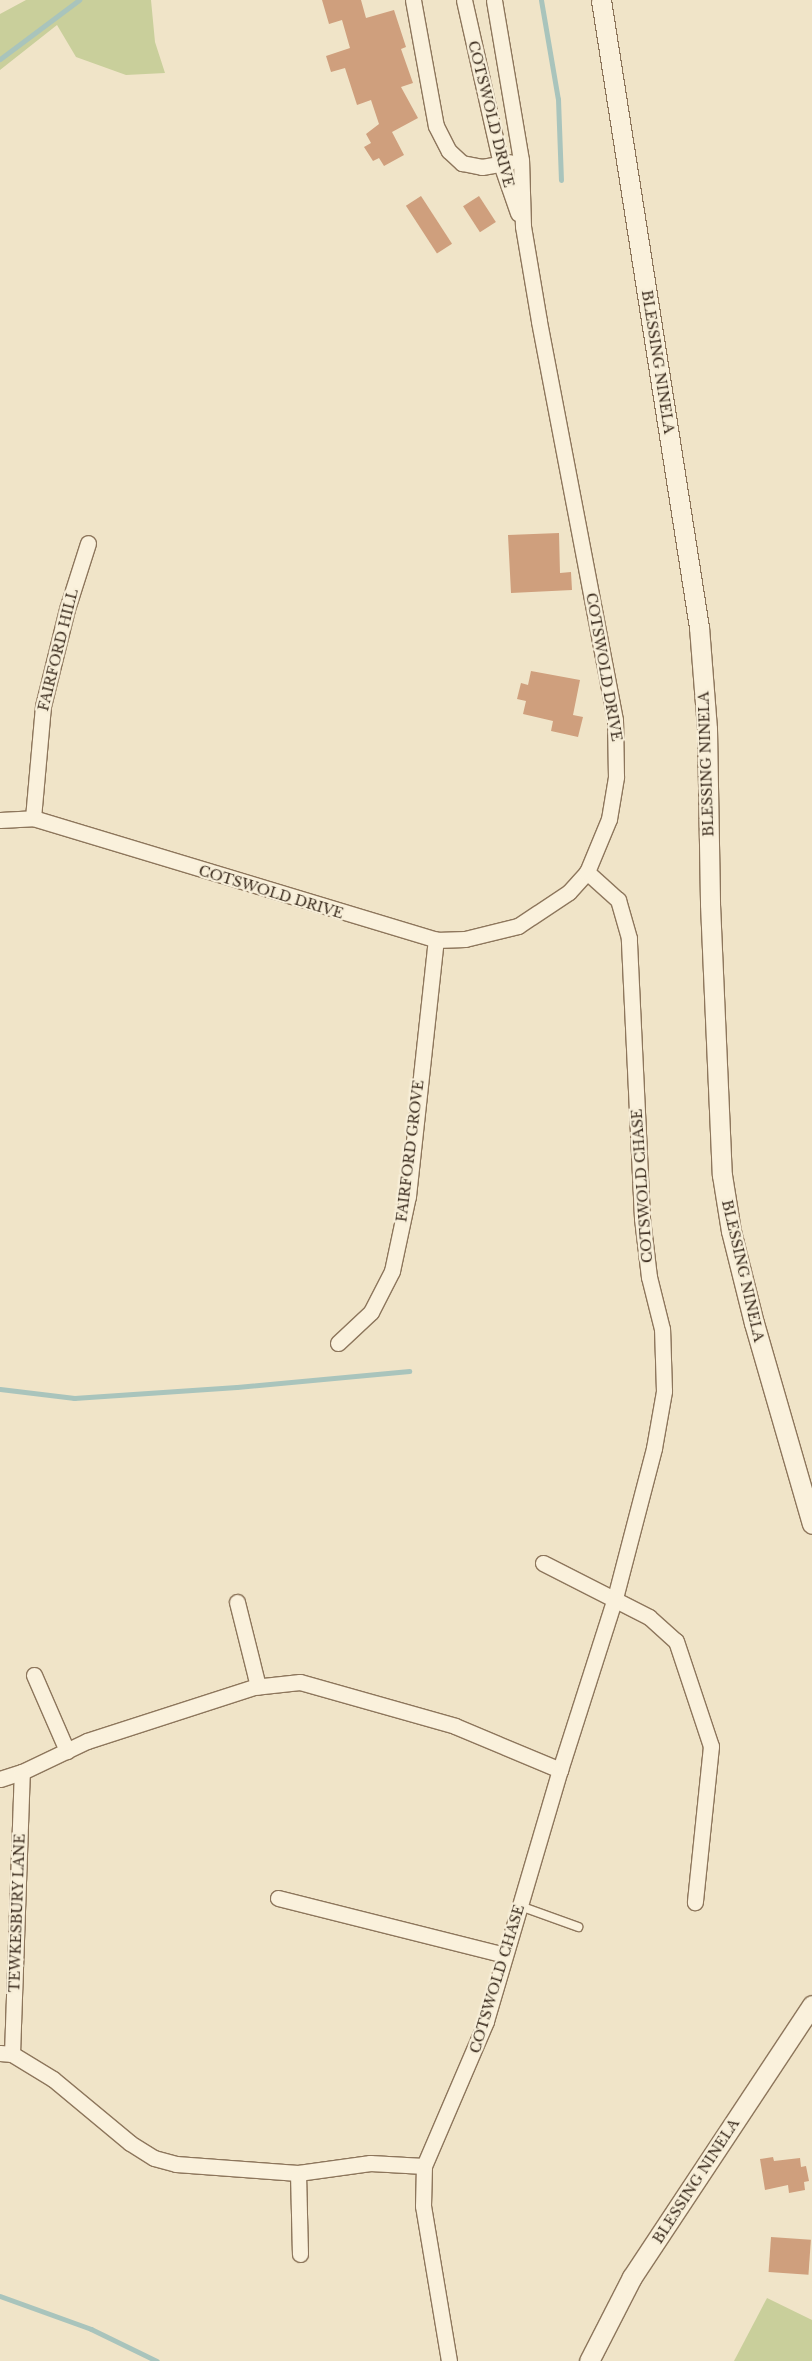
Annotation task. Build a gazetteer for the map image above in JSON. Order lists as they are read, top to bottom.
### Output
{
  "streets": {
    "street": [
      "COTSWOLD DRIVE",
      "BLESSING NINELA",
      "FAIRFORD HILL",
      "FAIRFORD GROVE",
      "COTSWOLD CHASE",
      "TEWKESBURY LANE"
    ]
  },
  "crossings": [
    ["COTSWOLD DRIVE", "FAIRFORD HILL"],
    ["COTSWOLD DRIVE", "FAIRFORD GROVE"],
    ["COTSWOLD DRIVE", "COTSWOLD CHASE"]
  ]
}
